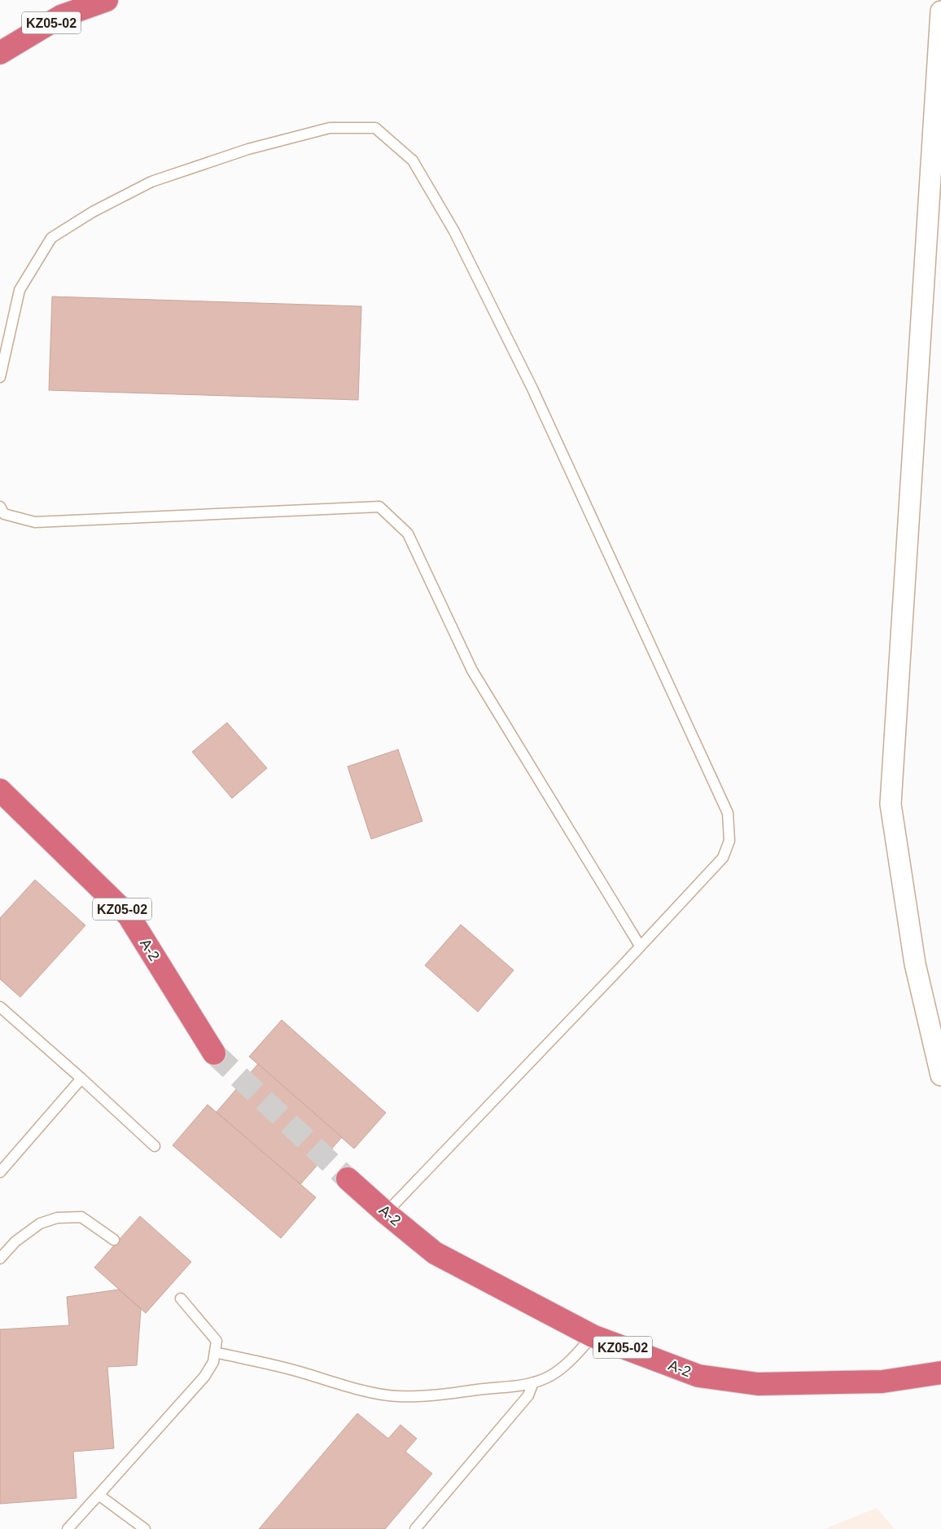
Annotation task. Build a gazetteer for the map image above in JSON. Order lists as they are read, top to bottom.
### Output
{
  "streets": {
    "highway": ["KZ05-02", "A-2"]
  }
}
